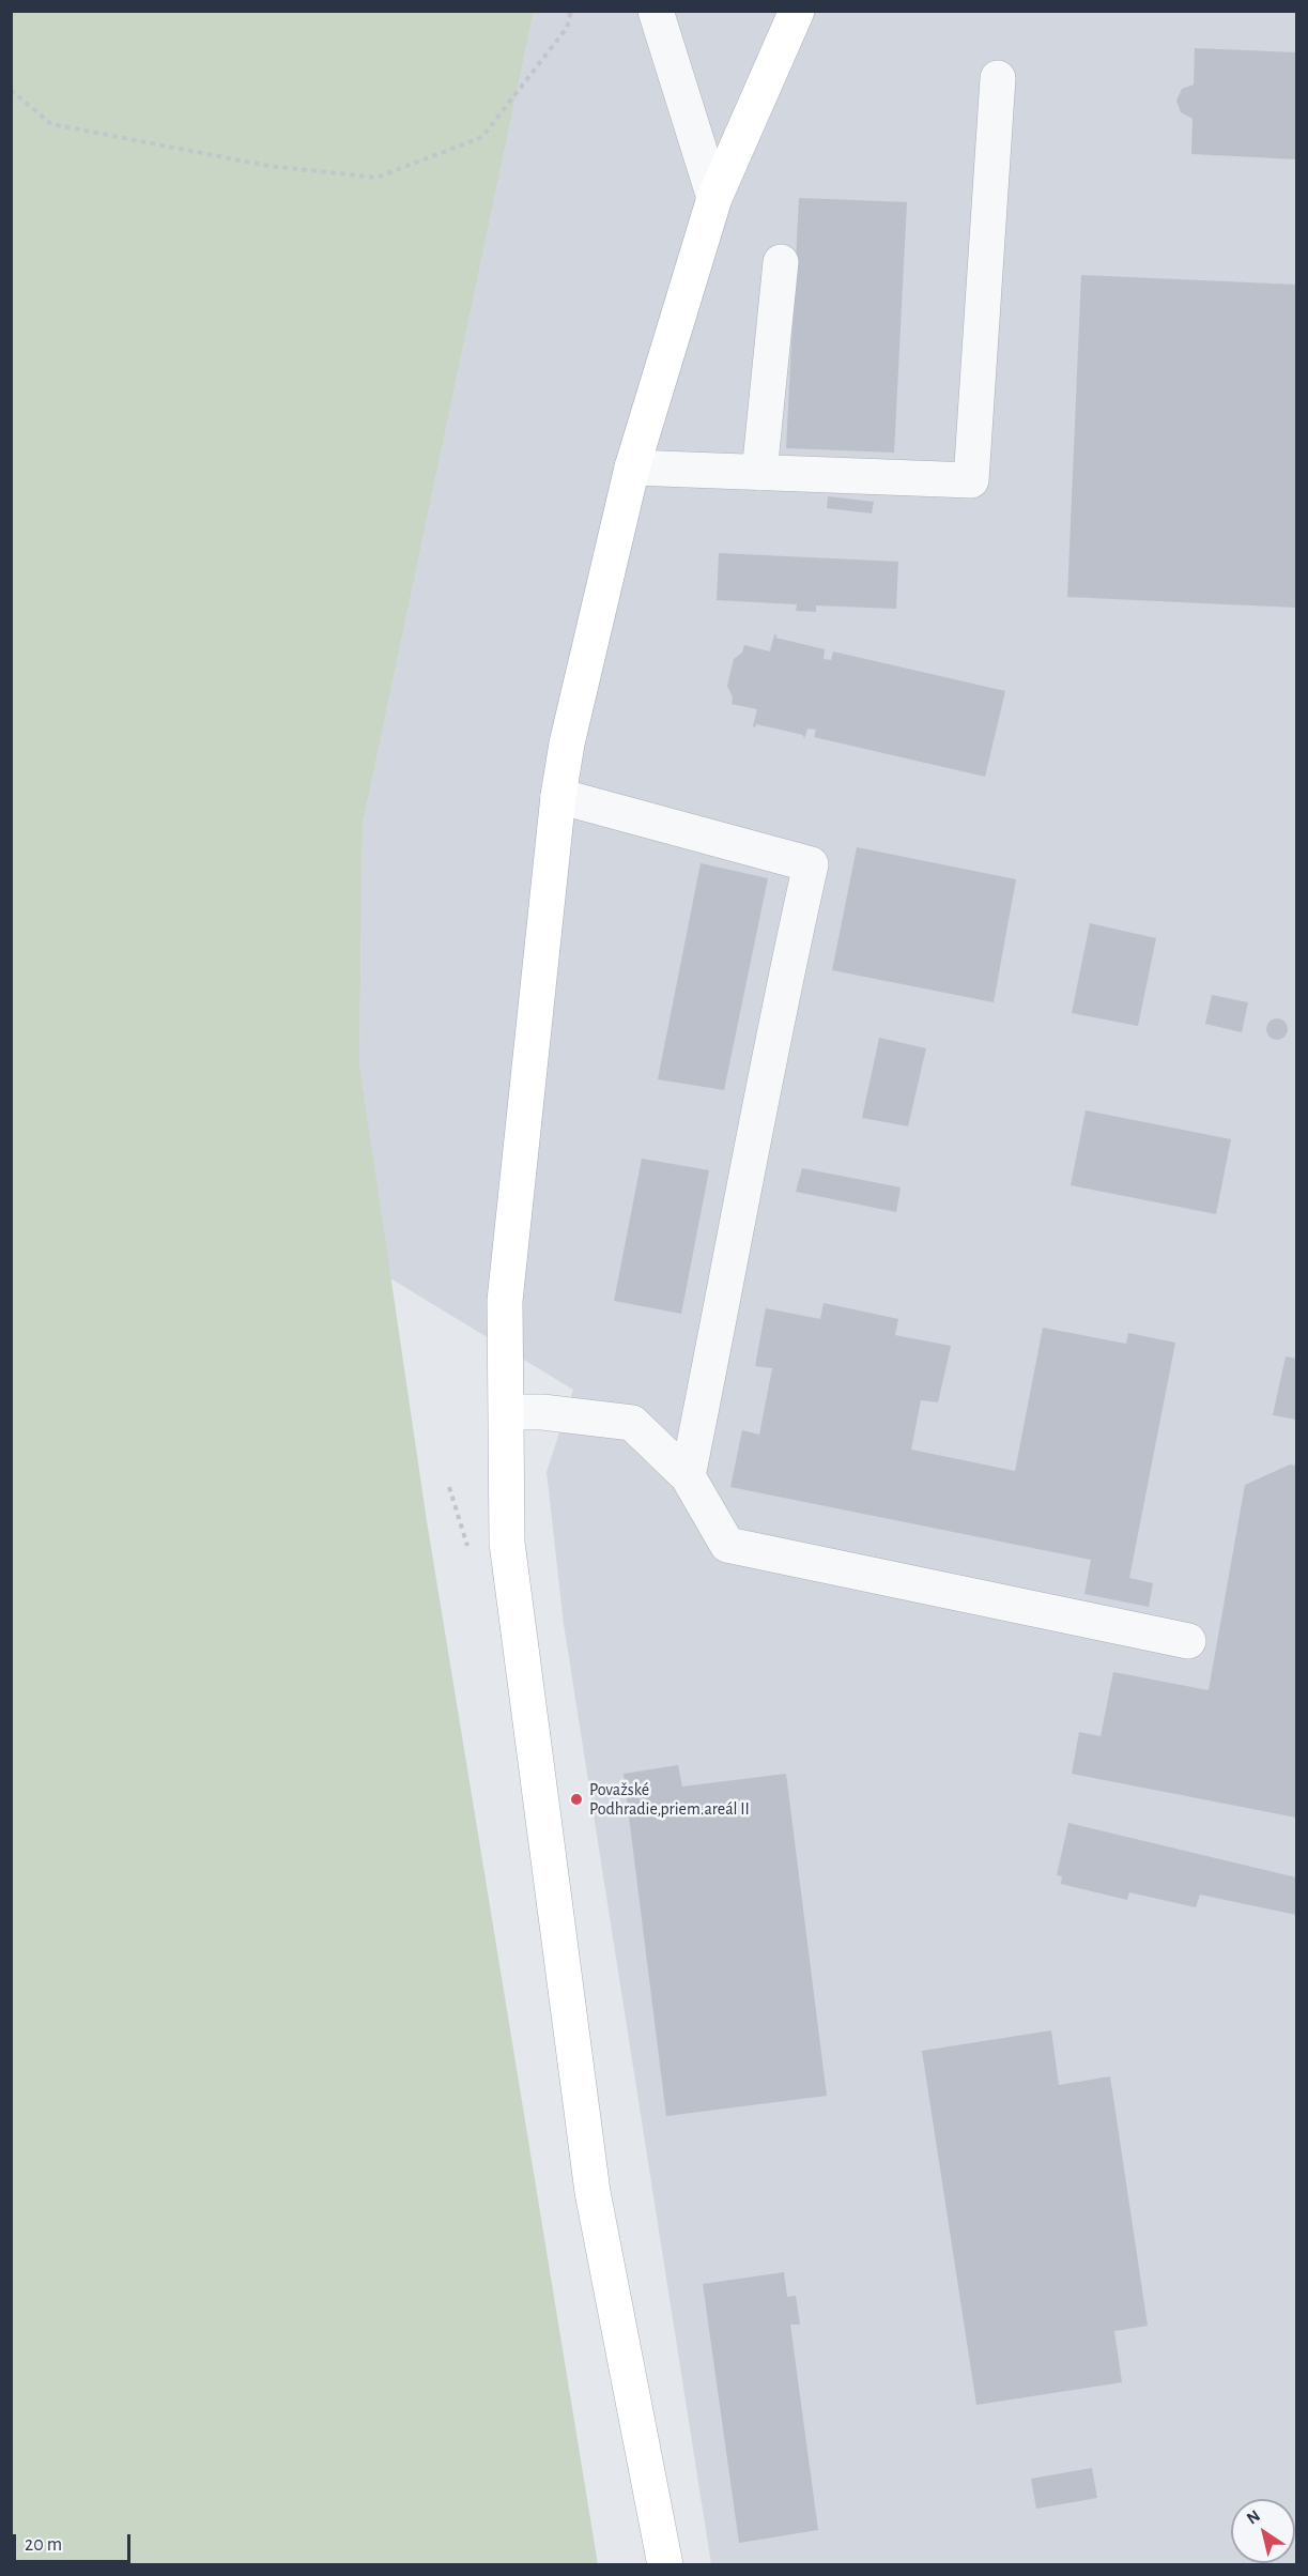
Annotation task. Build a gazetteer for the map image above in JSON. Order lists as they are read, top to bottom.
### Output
{
  "places": ["Považské Podhradie,priem.areál II"],
  "scale_bar": "20 m",
  "north": "top left"
}
